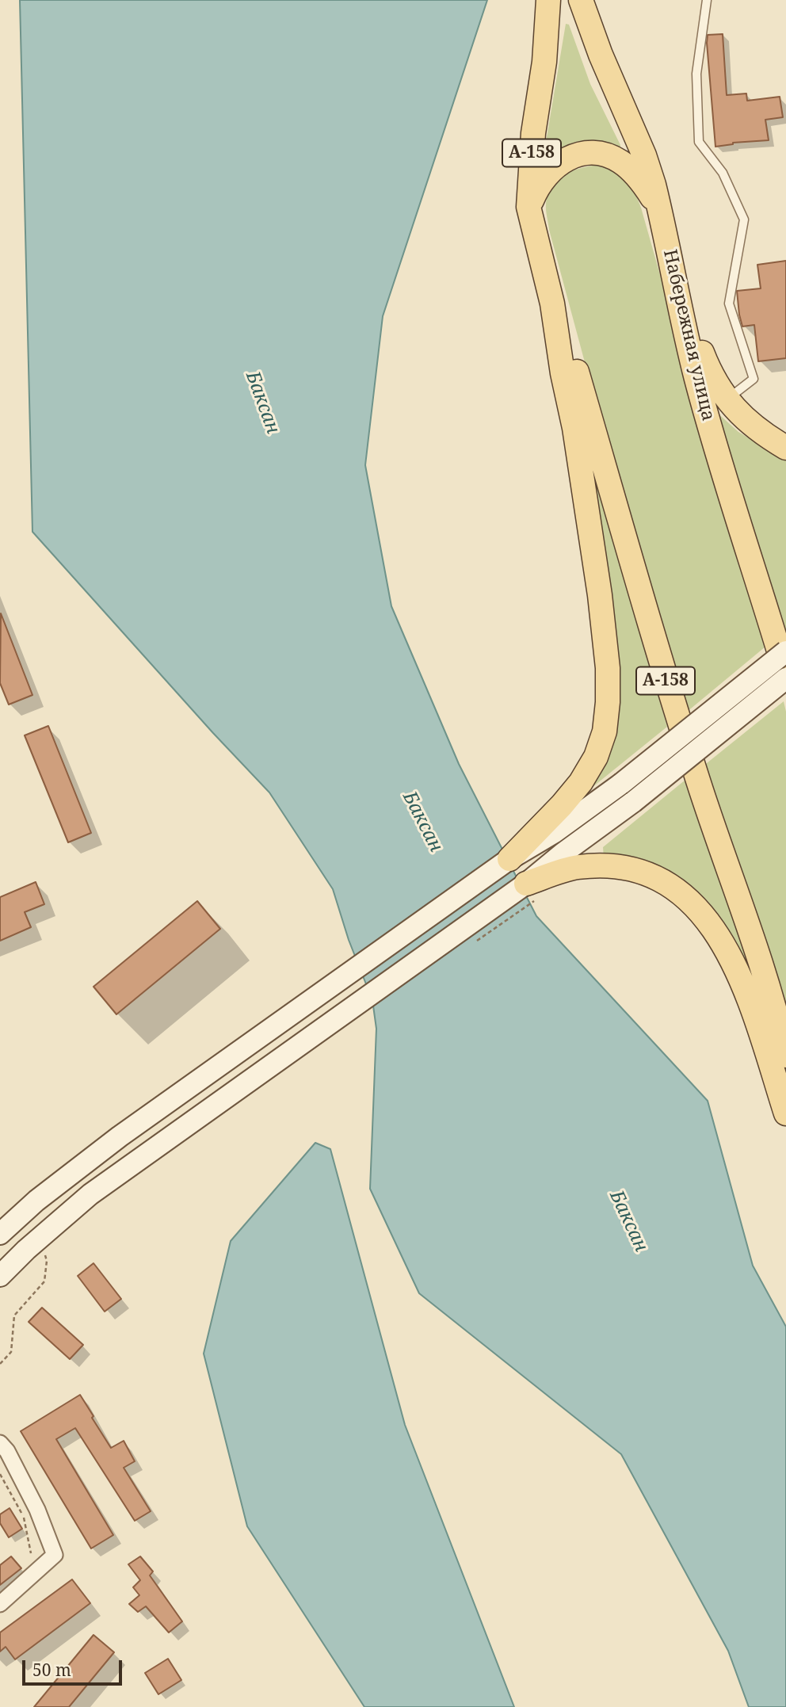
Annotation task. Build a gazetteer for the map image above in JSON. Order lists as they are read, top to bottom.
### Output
{
  "streets": {
    "main road": ["А-158", "Набережная улица"]
  },
  "water": ["Баксан"],
  "scale_bar": "50 m"
}
